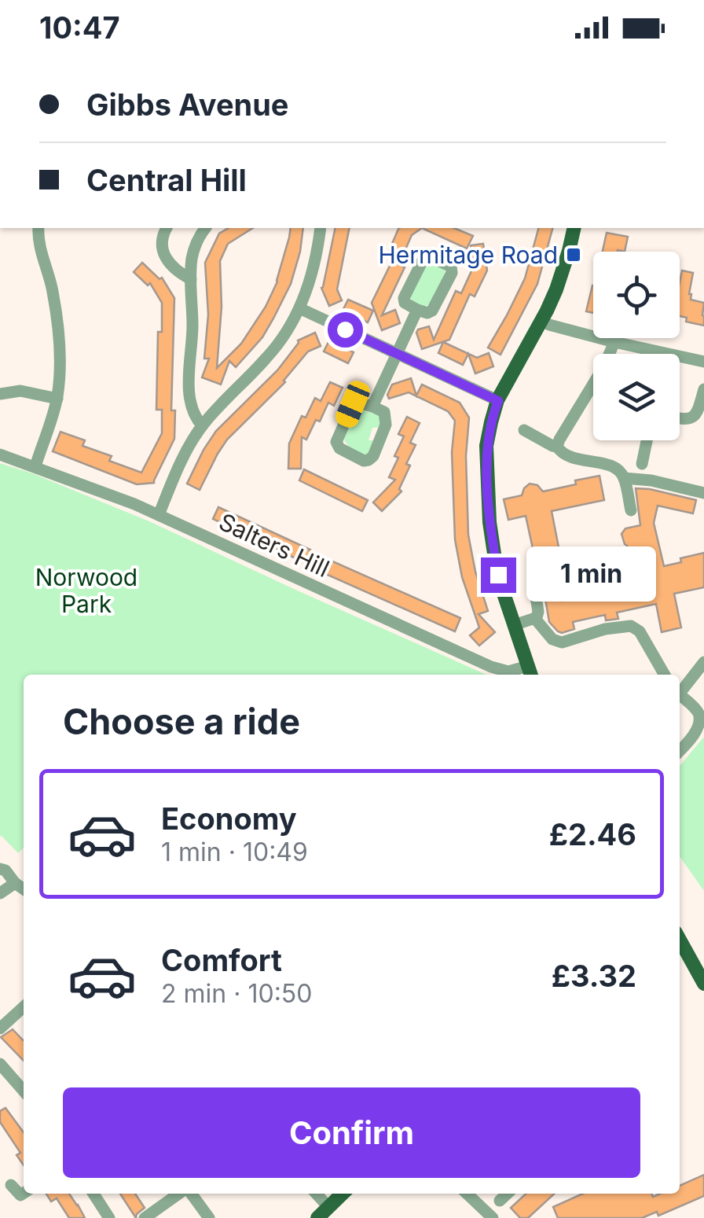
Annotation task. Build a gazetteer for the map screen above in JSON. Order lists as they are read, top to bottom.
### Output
{
  "streets": {
    "street": ["Salters Hill"]
  },
  "parks": ["Norwood Park"],
  "places": {
    "transit": ["Hermitage Road"]
  },
  "page": {
    "status": "10:47",
    "banner": ["Gibbs Avenue", "Central Hill"],
    "bubble": "1 min",
    "heading": "Choose a ride",
    "list": [
      {
        "name": "Economy",
        "note": "1 min · 10:49",
        "value": "£2.46"
      },
      {
        "name": "Comfort",
        "note": "2 min · 10:50",
        "value": "£3.32"
      }
    ],
    "buttons": "Confirm"
  }
}
